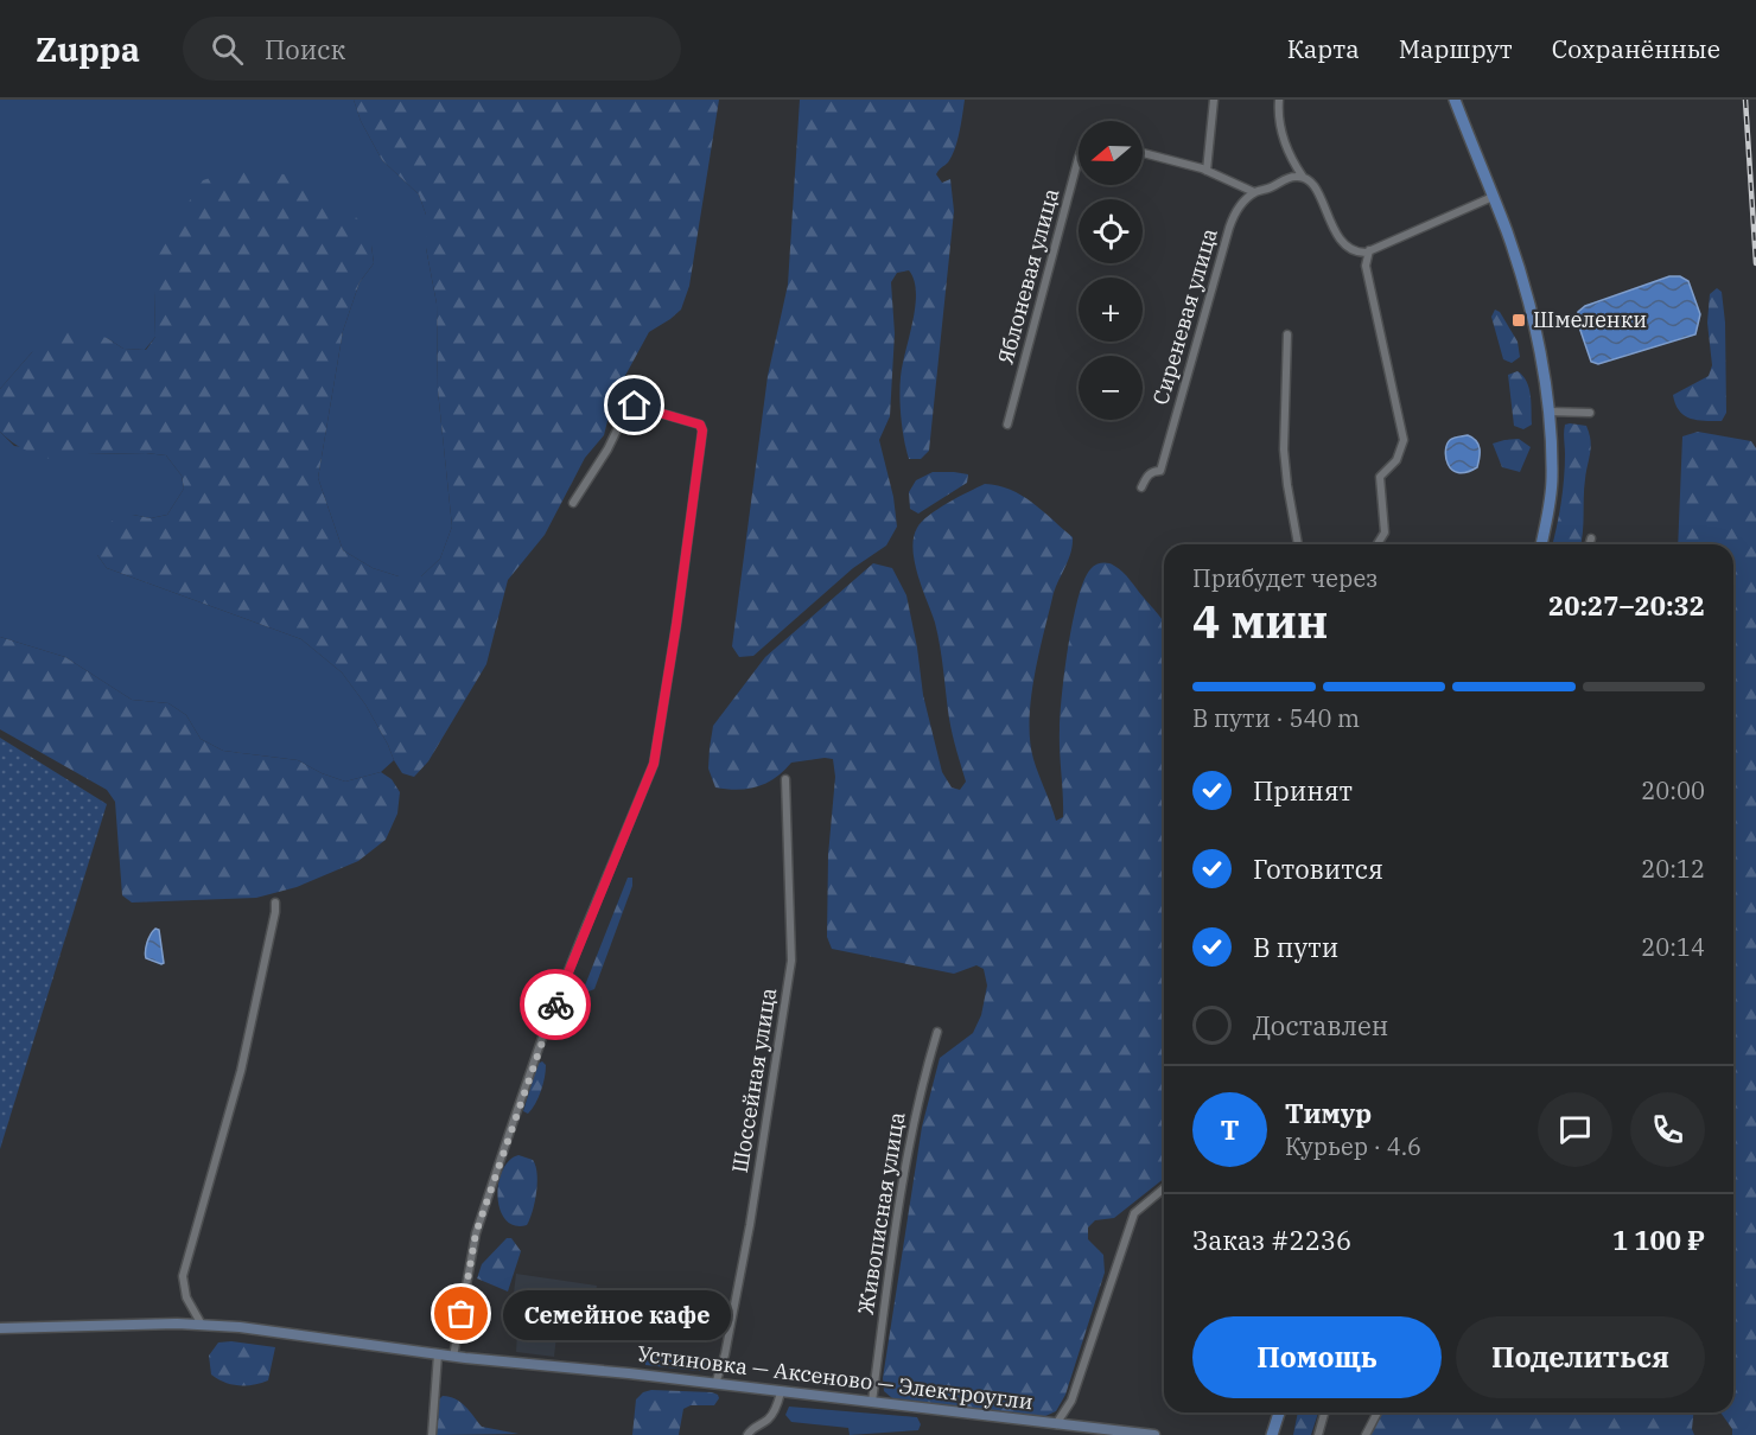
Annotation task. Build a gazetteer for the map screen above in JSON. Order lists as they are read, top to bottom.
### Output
{
  "streets": {
    "main road": ["Устиновка — Аксеново — Электроугли"],
    "street": [
      "Яблоневая улица",
      "Сиреневая улица",
      "Шоссейная улица",
      "Живописная улица"
    ]
  },
  "crossings": [
    ["Шоссейная улица", "Устиновка — Аксеново — Электроугли"],
    ["Живописная улица", "Устиновка — Аксеново — Электроугли"]
  ],
  "places": {
    "transit": ["Шмеленки"],
    "other": ["Семейное кафе"]
  },
  "north": "left",
  "page": {
    "header": "Zuppa",
    "search": "Поиск",
    "nav": ["Карта", "Маршрут", "Сохранённые"],
    "map_buttons": ["+", "−"],
    "heading": ["4 мин", "Прибудет через", "20:27–20:32"],
    "panel": [
      "Тимур",
      "Курьер · 4.6",
      "Заказ #2236",
      "1 100 ₽"
    ],
    "bar": "В пути · 540 m",
    "list": [
      ["Принят", "20:00"],
      ["Готовится", "20:12"],
      ["В пути", "20:14"],
      "Доставлен"
    ],
    "round": "Т",
    "bubble": "Семейное кафе",
    "buttons": ["Помощь", "Поделиться"]
  }
}
